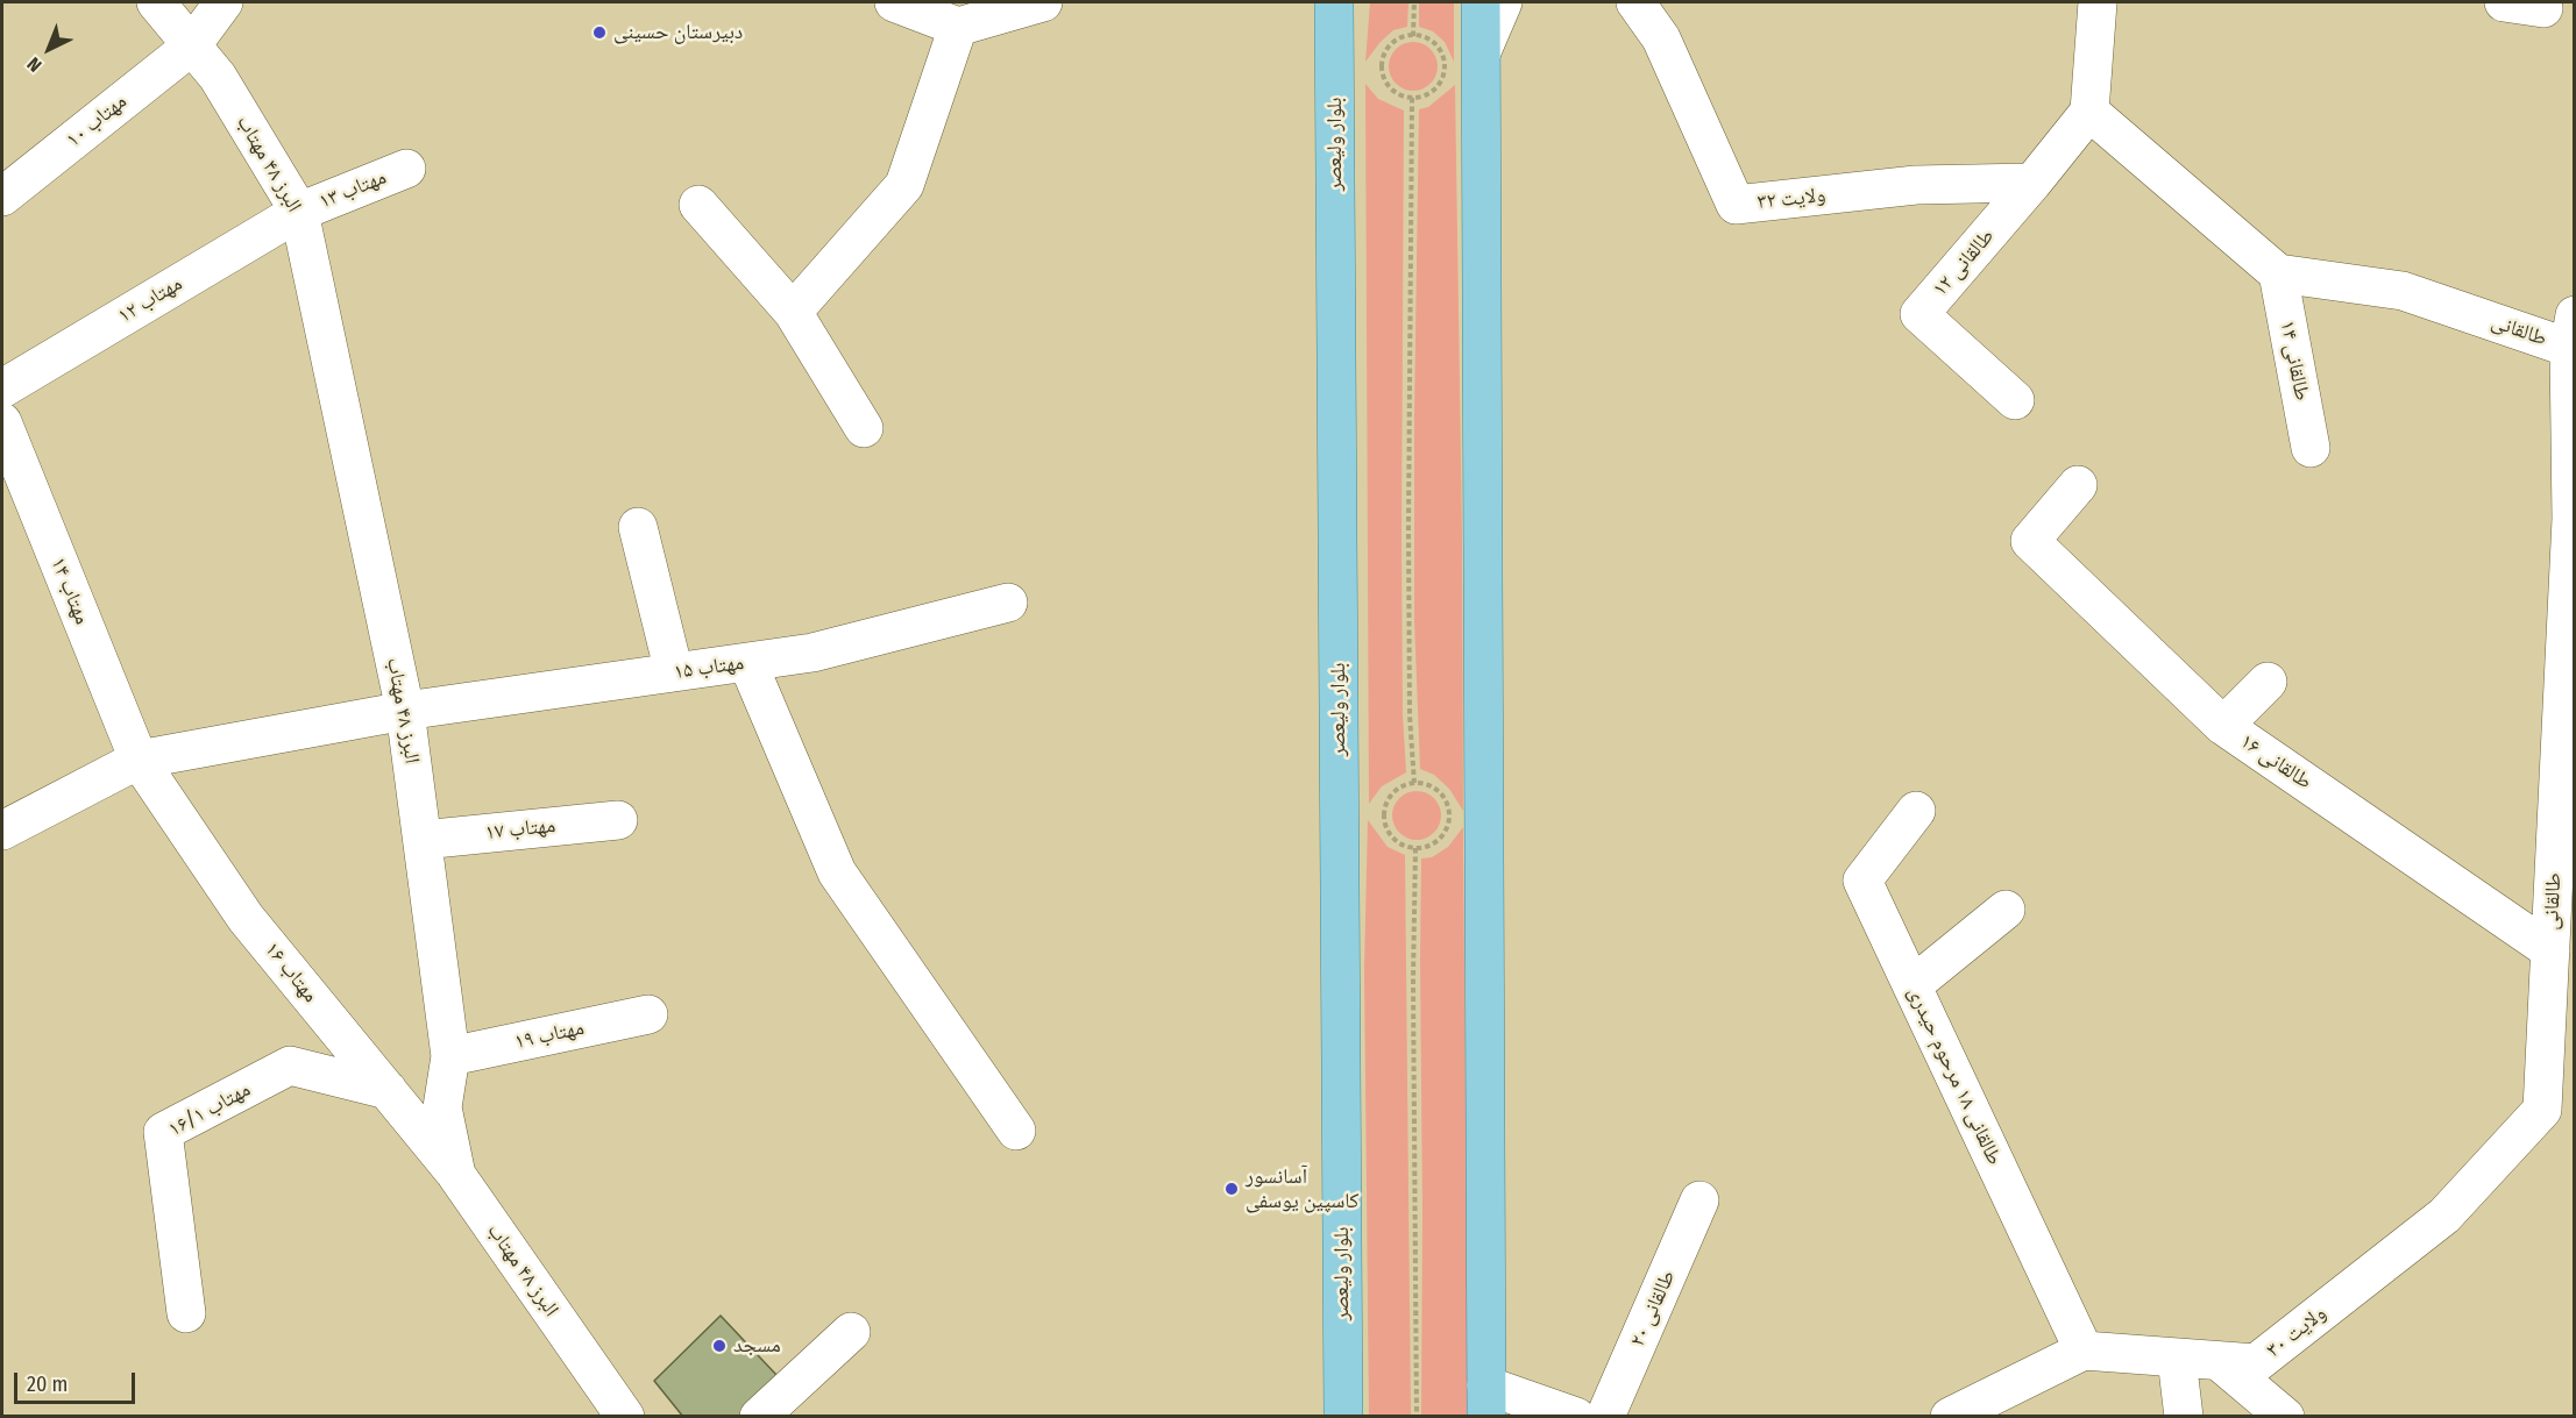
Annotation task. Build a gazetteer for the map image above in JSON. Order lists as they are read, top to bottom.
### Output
{
  "streets": {
    "main road": ["بلوار ولیعصر"],
    "street": [
      "مهتاب ۱۰",
      "البرز ۴۸ مهتاب",
      "مهتاب ۱۳",
      "ولایت ۳۲",
      "طالقانی ۱۲",
      "مهتاب ۱۲",
      "طالقانی",
      "طالقانی ۱۴",
      "مهتاب ۱۴",
      "مهتاب ۱۵",
      "طالقانی ۱۶",
      "مهتاب ۱۷",
      "مهتاب ۱۶",
      "مهتاب ۱۹",
      "طالقانی ۱۸ مرحوم حیدری",
      "مهتاب ۱۶/۱",
      "طالقانی ۲۰",
      "ولایت ۳۰"
    ]
  },
  "crossings": [
    ["مهتاب ۱۰", "البرز ۴۸ مهتاب"],
    ["البرز ۴۸ مهتاب", "مهتاب ۱۳"],
    ["البرز ۴۸ مهتاب", "مهتاب ۱۲"],
    ["البرز ۴۸ مهتاب", "مهتاب ۱۵"],
    ["البرز ۴۸ مهتاب", "مهتاب ۱۷"],
    ["البرز ۴۸ مهتاب", "مهتاب ۱۶"],
    ["البرز ۴۸ مهتاب", "مهتاب ۱۹"],
    ["مهتاب ۱۳", "مهتاب ۱۲"],
    ["ولایت ۳۲", "طالقانی ۱۲"],
    ["طالقانی", "طالقانی ۱۴"],
    ["طالقانی", "طالقانی ۱۶"],
    ["طالقانی", "ولایت ۳۰"],
    ["مهتاب ۱۴", "مهتاب ۱۶"],
    ["مهتاب ۱۶", "مهتاب ۱۶/۱"],
    ["طالقانی ۱۸ مرحوم حیدری", "ولایت ۳۰"]
  ],
  "places": ["دبیرستان حسینی", "آسانسور کاسپین یوسفی", "مسجد"],
  "scale_bar": "20 m",
  "north": "bottom left"
}
